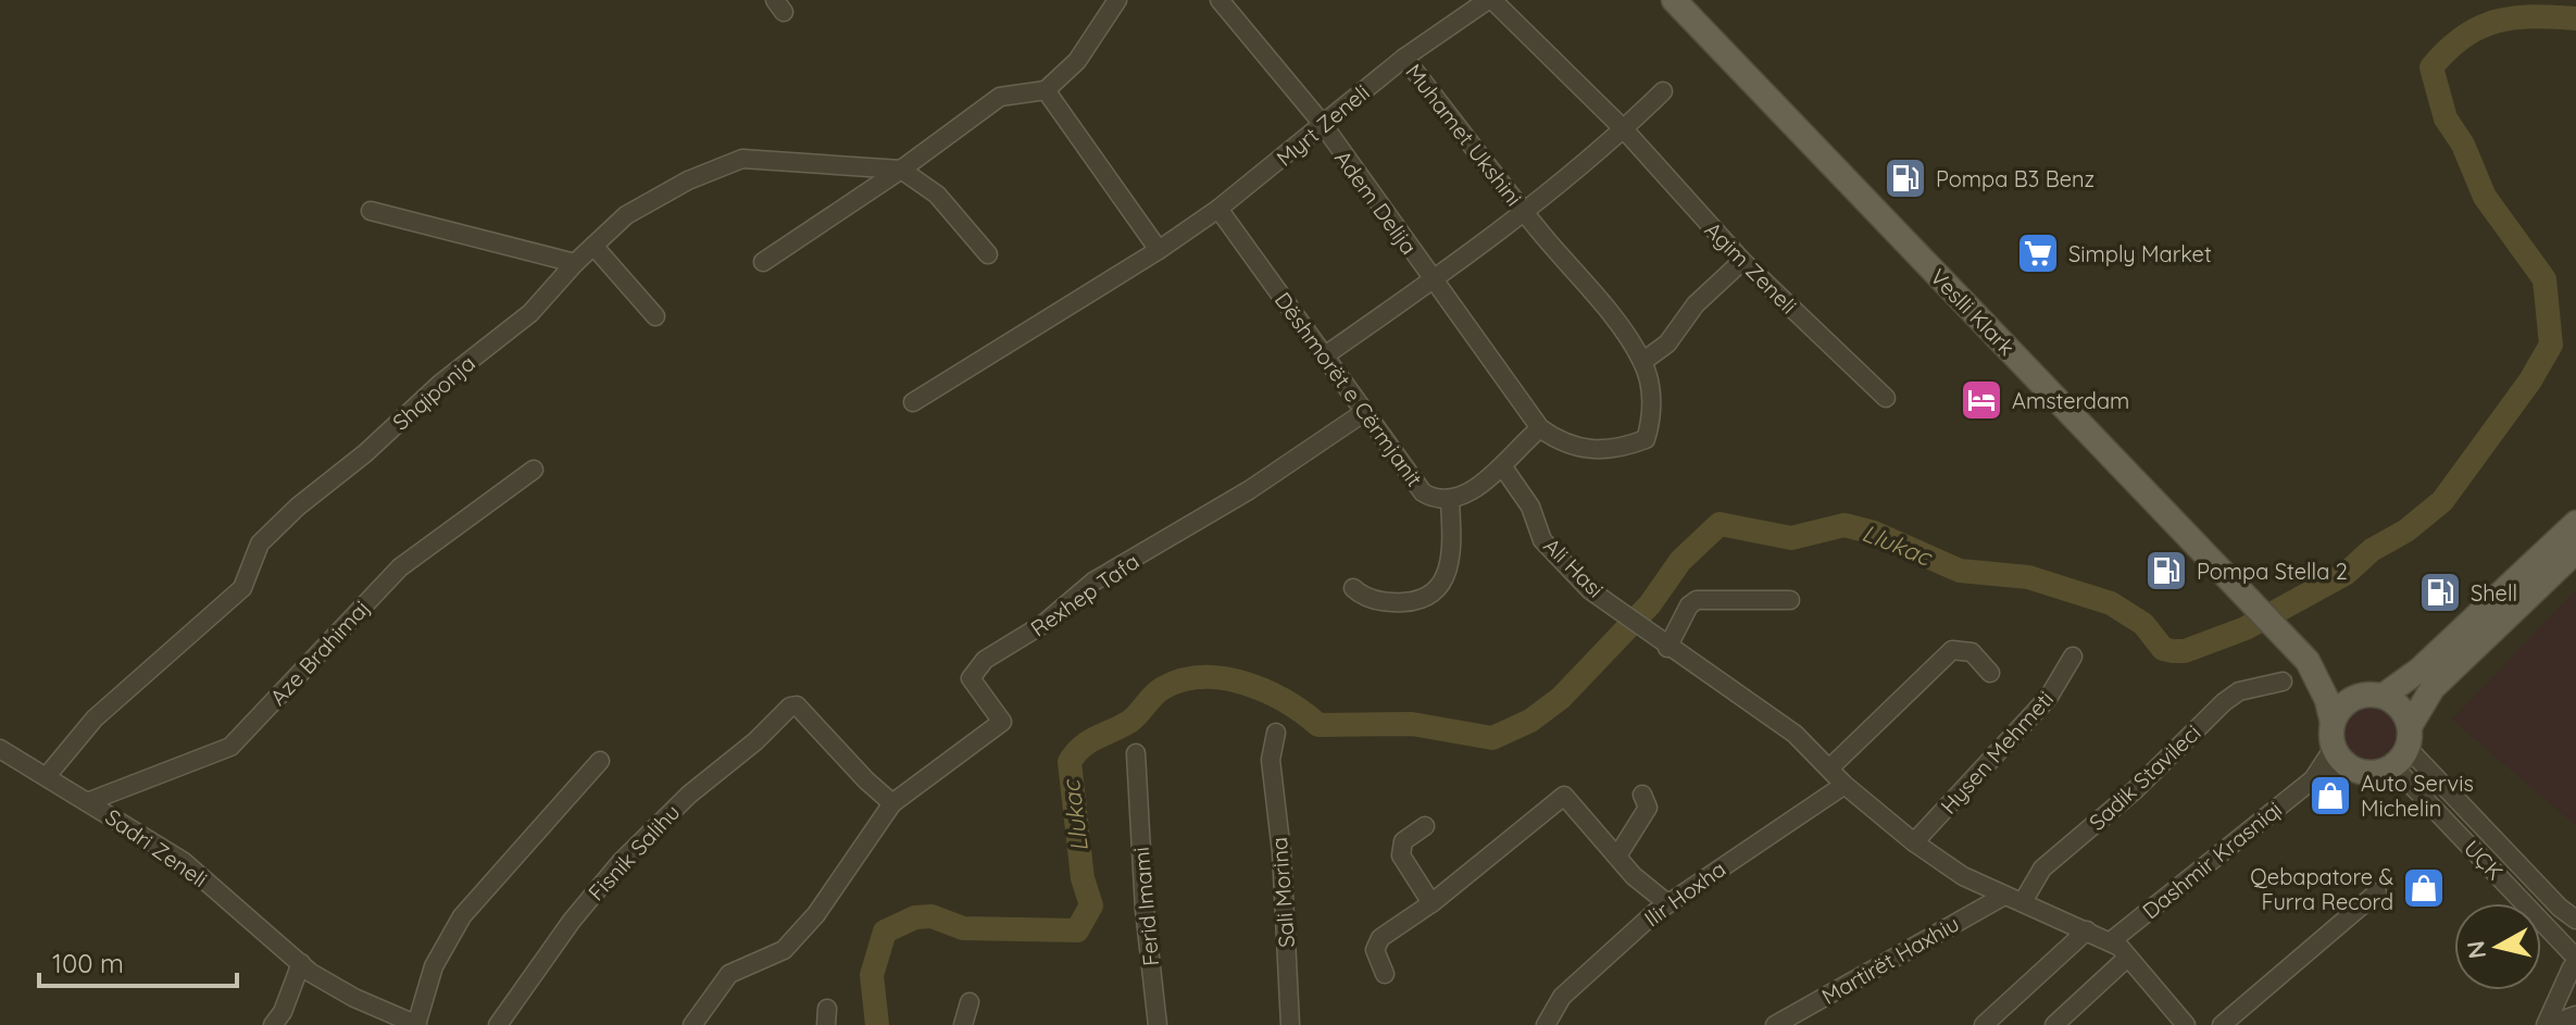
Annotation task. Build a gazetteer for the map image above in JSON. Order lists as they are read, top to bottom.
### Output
{
  "streets": {
    "main road": ["Veslli Klark"],
    "street": [
      "Myrt Zeneli",
      "Muhamet Ukshini",
      "Adem Delija",
      "Agim Zeneli",
      "Dëshmorët e Cërmjanit",
      "Shqiponja",
      "Ali Hasi",
      "Rexhep Tafa",
      "Aze Brahimaj",
      "Hysen Mehmeti",
      "Sadik Stavileci",
      "Sadri Zeneli",
      "Fisnik Salihu",
      "Dashmir Krasniqi",
      "UÇK",
      "Sali Morina",
      "Ilir Hoxha",
      "Ferid Imami",
      "Martirët Haxhiu"
    ]
  },
  "crossings": [
    ["Myrt Zeneli", "Muhamet Ukshini"],
    ["Myrt Zeneli", "Adem Delija"],
    ["Myrt Zeneli", "Agim Zeneli"],
    ["Myrt Zeneli", "Dëshmorët e Cërmjanit"],
    ["Muhamet Ukshini", "Adem Delija"],
    ["Veslli Klark", "Dashmir Krasniqi"],
    ["Veslli Klark", "UÇK"],
    ["Dëshmorët e Cërmjanit", "Rexhep Tafa"],
    ["Shqiponja", "Sadri Zeneli"],
    ["Rexhep Tafa", "Fisnik Salihu"],
    ["Aze Brahimaj", "Sadri Zeneli"],
    ["Dashmir Krasniqi", "UÇK"]
  ],
  "water": ["Llukac"],
  "places": {
    "fuel station": ["Pompa B3 Benz", "Pompa Stella 2", "Shell"],
    "supermarket": ["Simply Market"],
    "hotel": ["Amsterdam"],
    "shop": ["Auto Servis Michelin", "Qebapatore & Furra Record"]
  },
  "scale_bar": "100 m",
  "north": "left"
}
